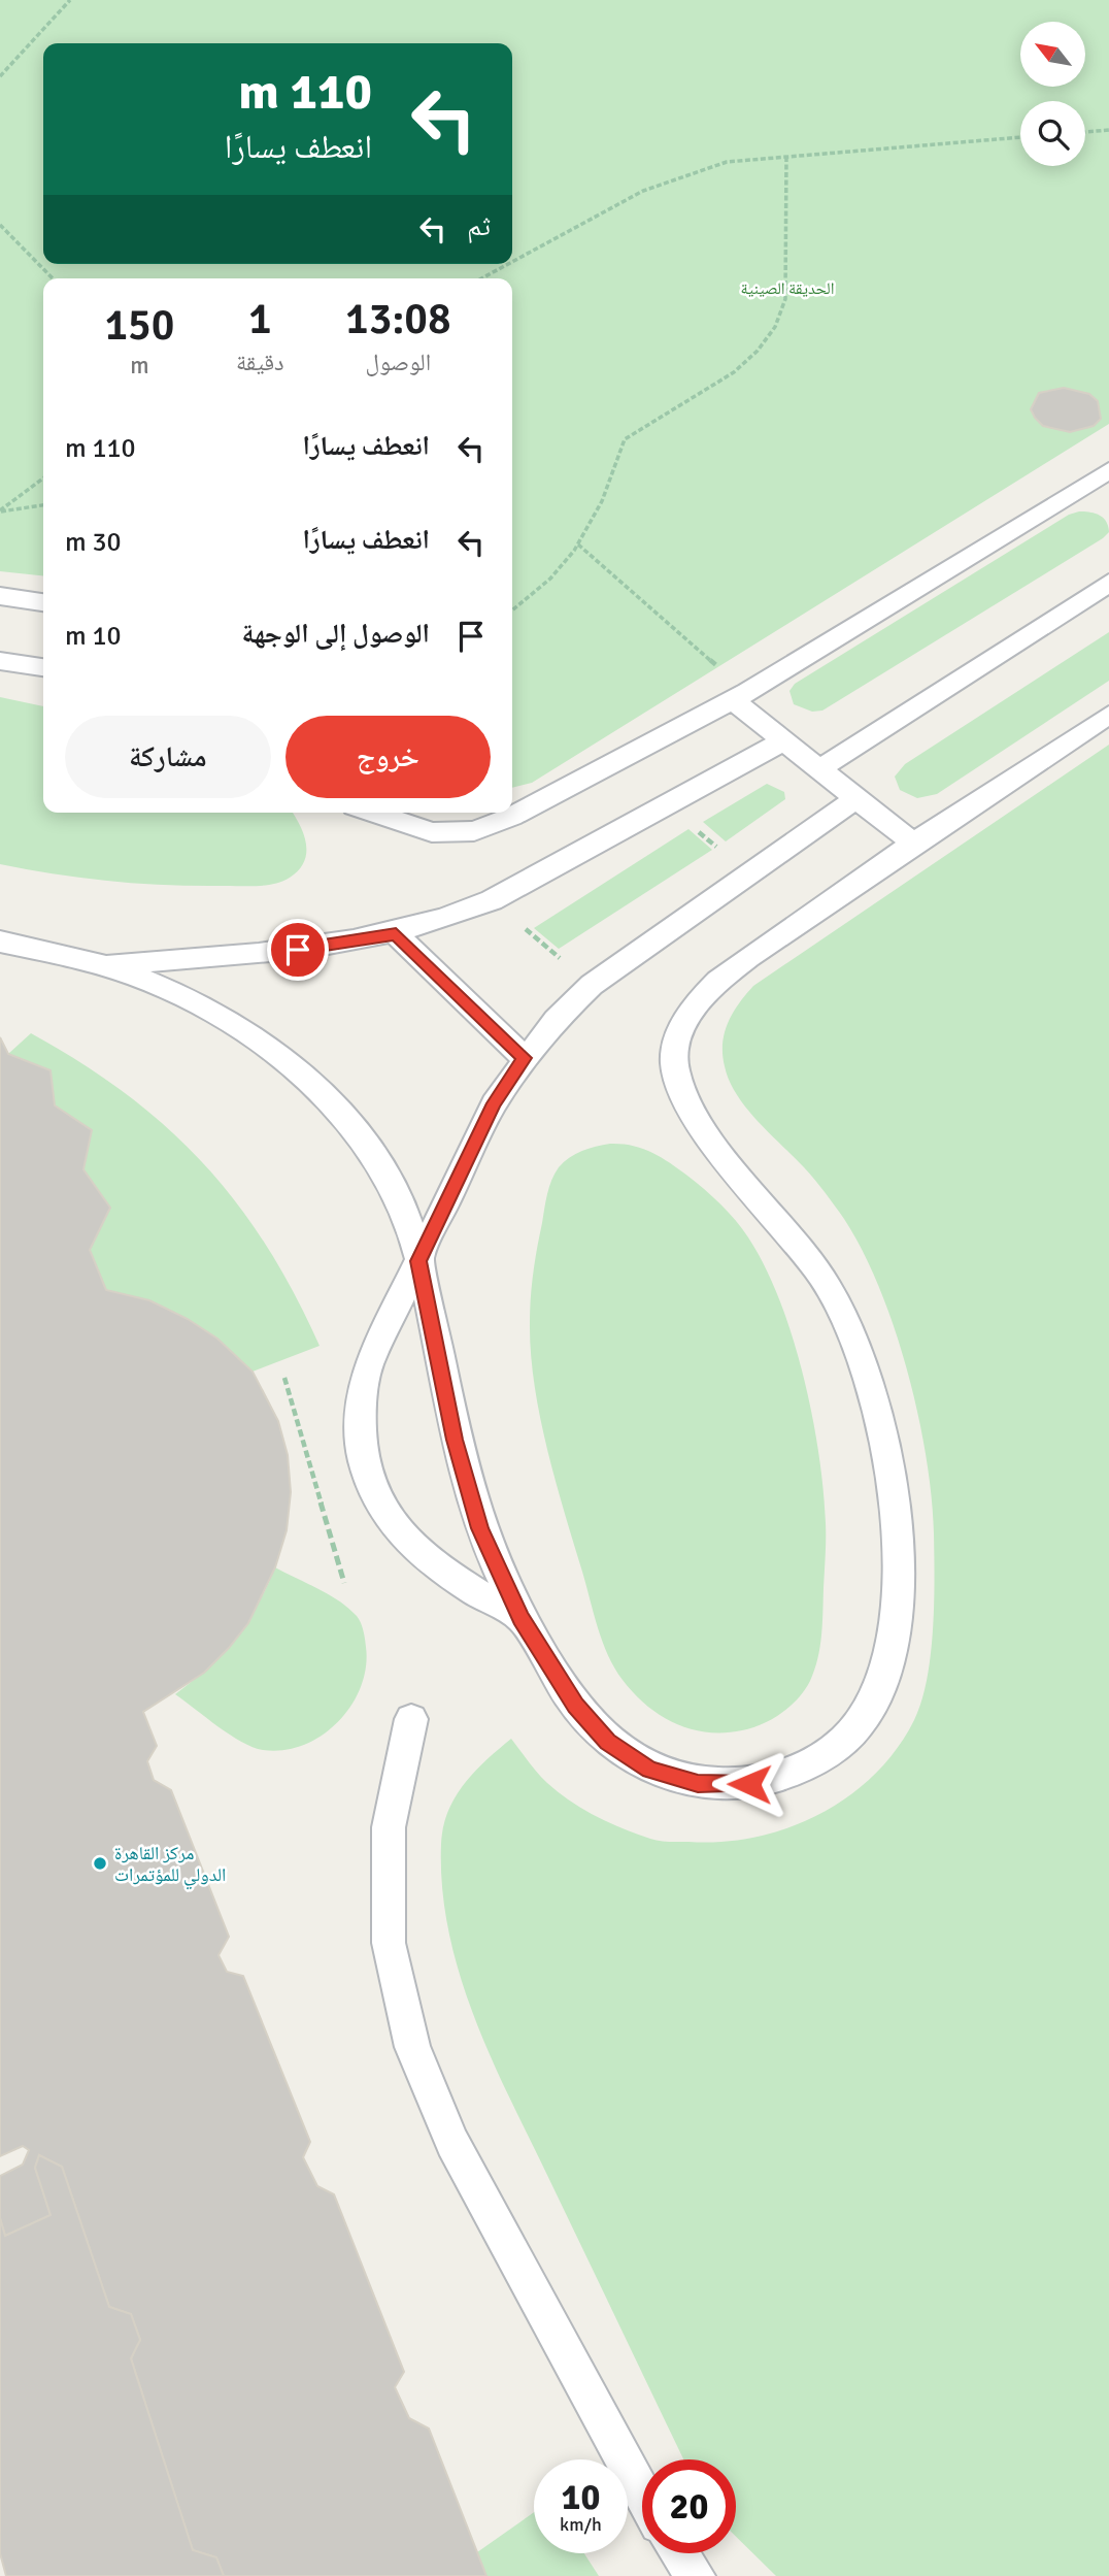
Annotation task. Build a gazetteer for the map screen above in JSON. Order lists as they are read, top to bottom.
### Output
{
  "parks": ["الحديقة الصينية"],
  "places": ["مركز القاهرة الدولي للمؤتمرات"],
  "north": "top left",
  "page": {
    "turn": ["110 m", "انعطف يسارًا"],
    "then": "ثم",
    "eta": [
      "13:08",
      "الوصول",
      "1",
      "دقيقة",
      "150",
      "m"
    ],
    "list": [
      {
        "name": "انعطف يسارًا",
        "value": "110 m"
      },
      {
        "name": "انعطف يسارًا",
        "value": "30 m"
      },
      {
        "name": "الوصول إلى الوجهة",
        "value": "10 m"
      }
    ],
    "buttons": ["خروج", "مشاركة"],
    "speed": "10 km/h",
    "limit": "20"
  }
}
